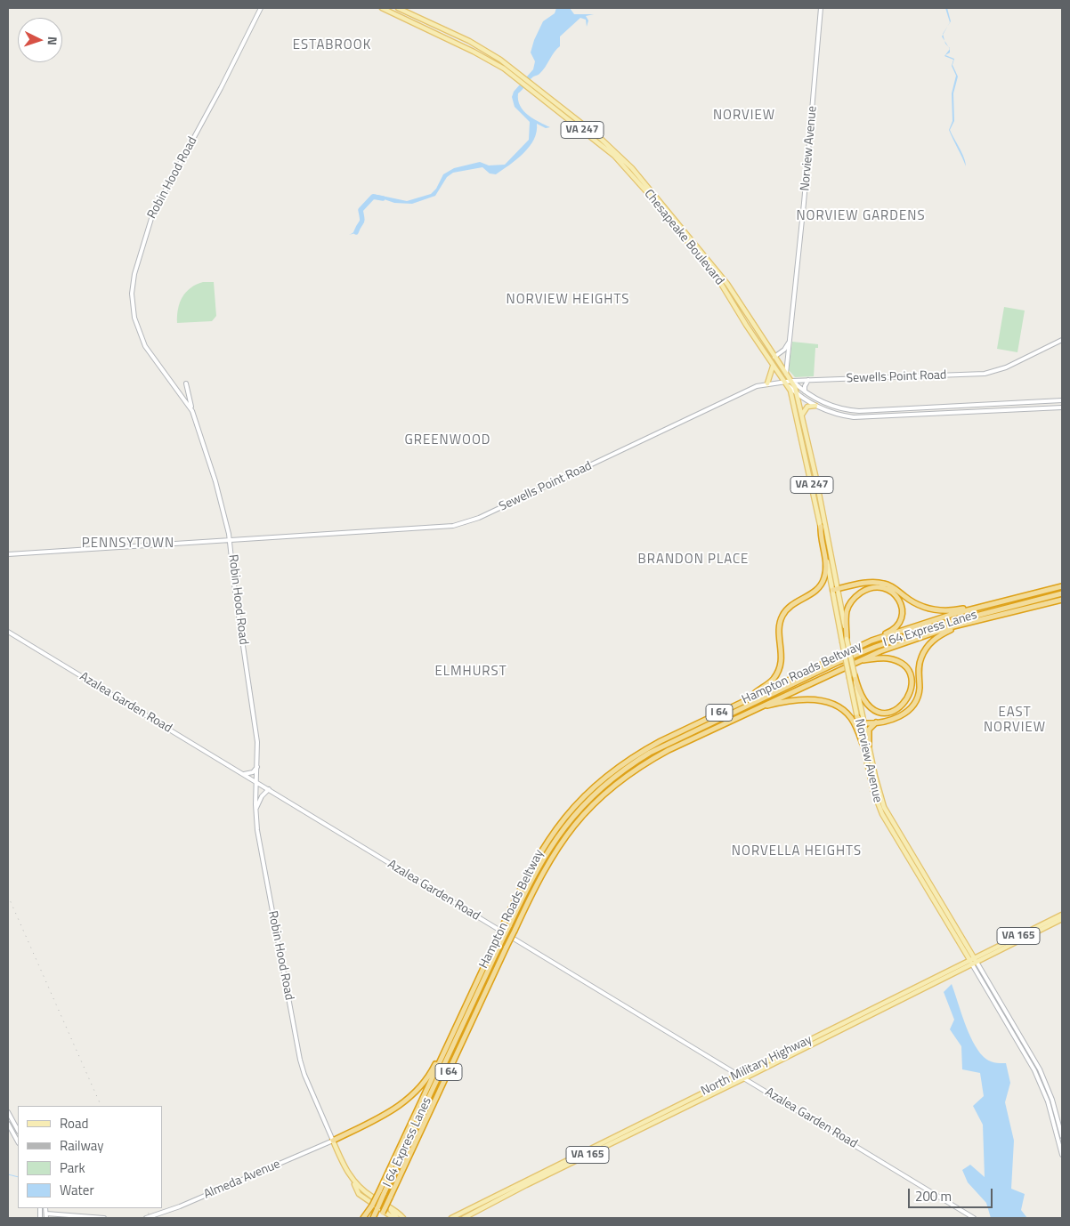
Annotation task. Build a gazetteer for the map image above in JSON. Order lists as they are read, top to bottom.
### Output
{
  "streets": {
    "highway": ["I 64 Express Lanes", "Hampton Roads Beltway", "I 64"],
    "main road": [
      "VA 247",
      "Norview Avenue",
      "Robin Hood Road",
      "Chesapeake Boulevard",
      "Sewells Point Road",
      "Azalea Garden Road",
      "VA 165",
      "North Military Highway",
      "Almeda Avenue"
    ]
  },
  "crossings": [
    ["Norview Avenue", "Chesapeake Boulevard"],
    ["Norview Avenue", "Sewells Point Road"],
    ["Norview Avenue", "North Military Highway"],
    ["Robin Hood Road", "Sewells Point Road"],
    ["Robin Hood Road", "Azalea Garden Road"],
    ["Robin Hood Road", "Almeda Avenue"],
    ["Chesapeake Boulevard", "Sewells Point Road"],
    ["I 64 Express Lanes", "Hampton Roads Beltway"],
    ["Azalea Garden Road", "North Military Highway"]
  ],
  "districts": [
    "ESTABROOK",
    "NORVIEW",
    "NORVIEW GARDENS",
    "NORVIEW HEIGHTS",
    "GREENWOOD",
    "PENNSYTOWN",
    "BRANDON PLACE",
    "ELMHURST",
    "EAST NORVIEW",
    "NORVELLA HEIGHTS"
  ],
  "legend": [
    "Road",
    "Railway",
    "Park",
    "Water"
  ],
  "scale_bar": "200 m",
  "north": "right"
}
